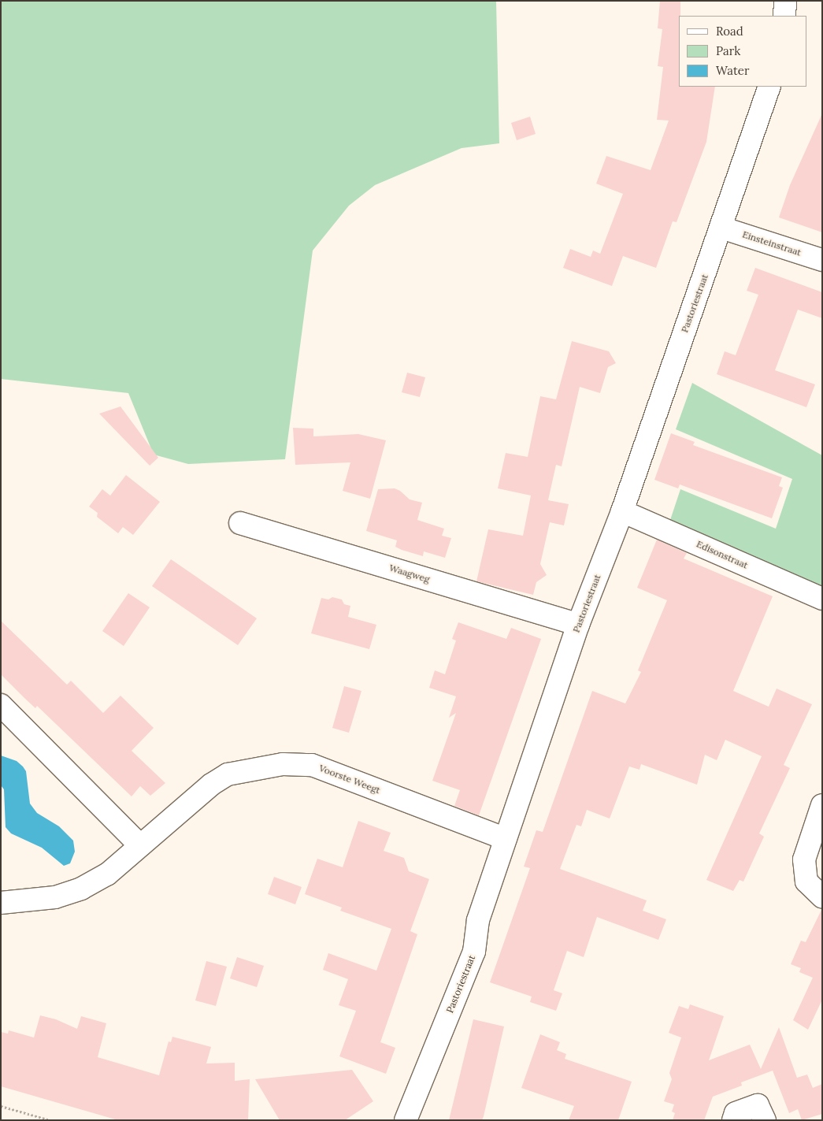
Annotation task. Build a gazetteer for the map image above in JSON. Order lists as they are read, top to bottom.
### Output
{
  "streets": {
    "street": [
      "Einsteinstraat",
      "Pastoriestraat",
      "Edisonstraat",
      "Waagweg",
      "Voorste Weegt"
    ]
  },
  "crossings": [
    ["Einsteinstraat", "Pastoriestraat"],
    ["Pastoriestraat", "Edisonstraat"],
    ["Pastoriestraat", "Waagweg"],
    ["Pastoriestraat", "Voorste Weegt"]
  ],
  "legend": ["Road", "Park", "Water"]
}
